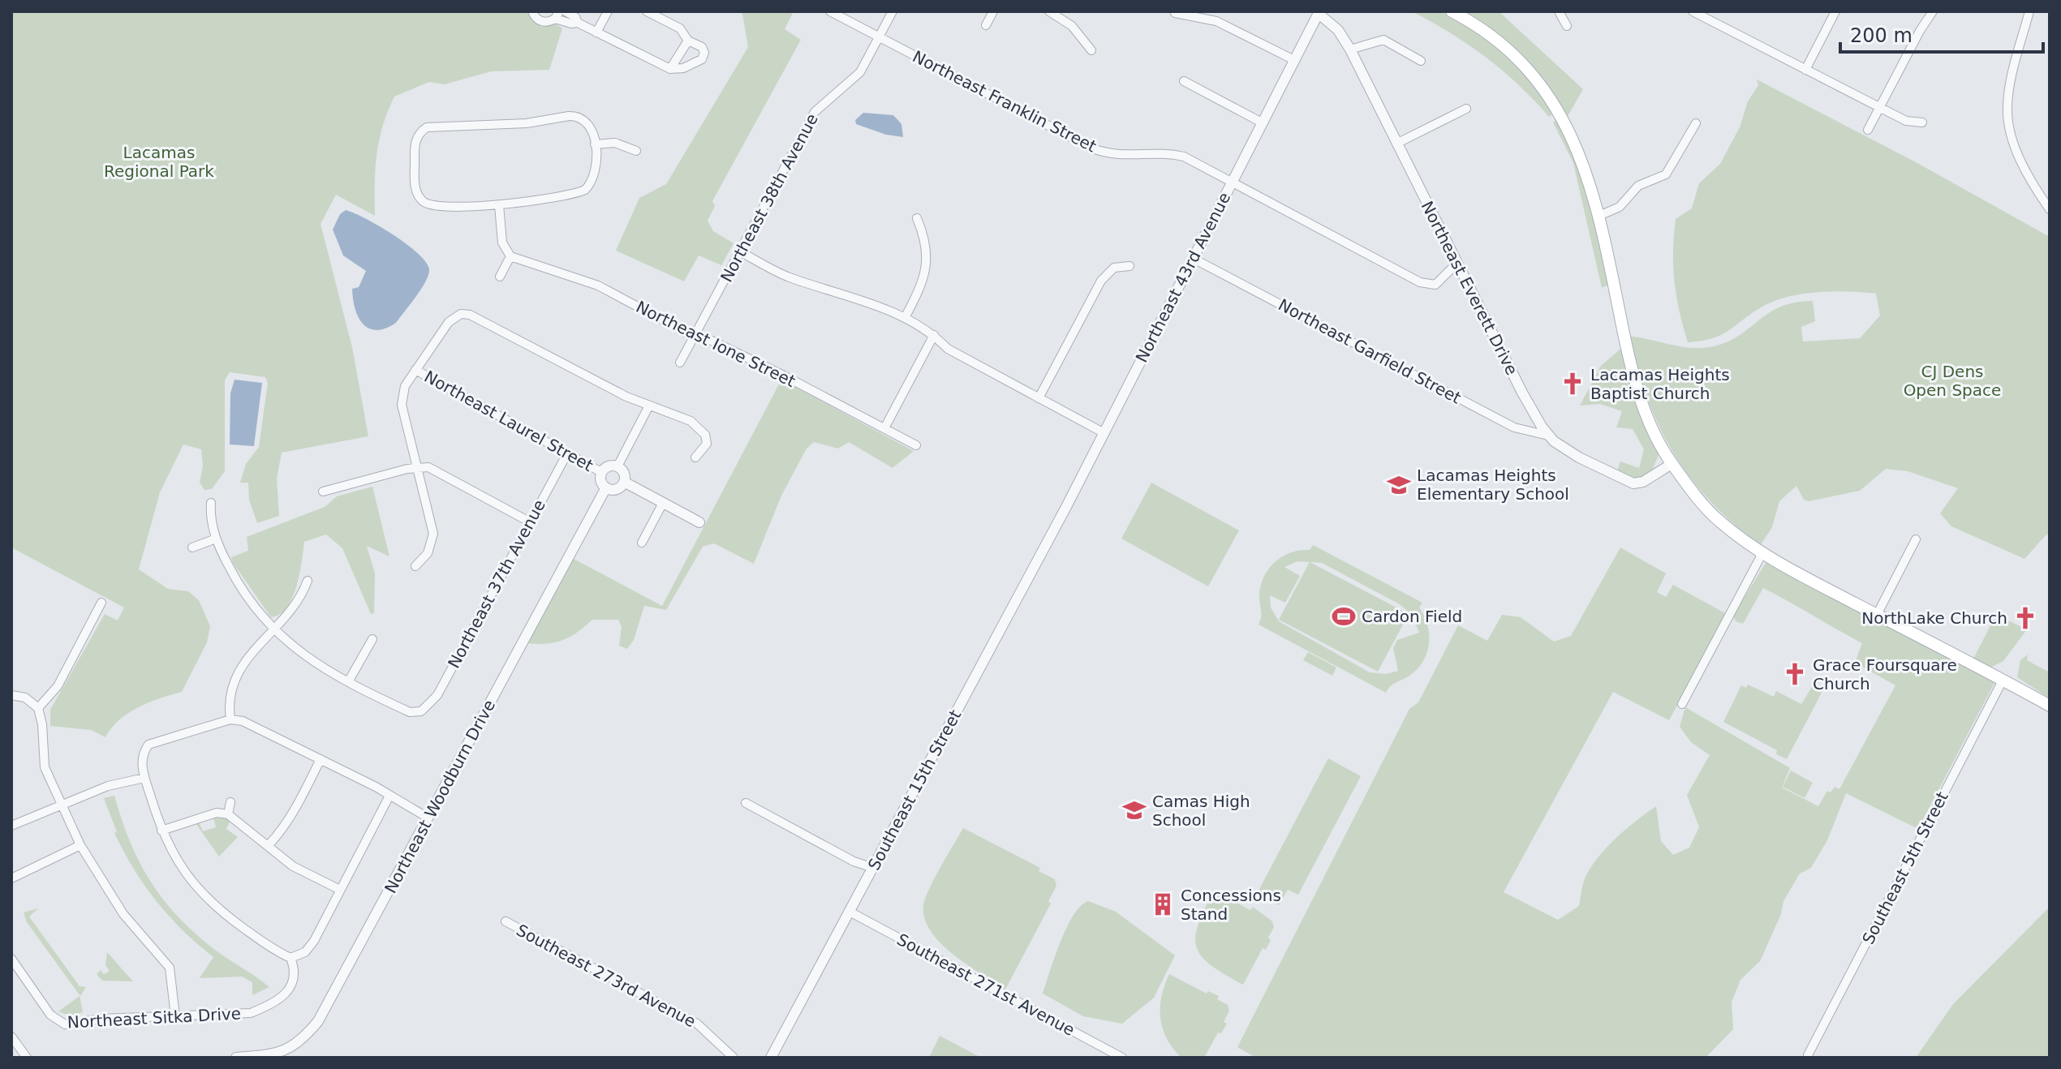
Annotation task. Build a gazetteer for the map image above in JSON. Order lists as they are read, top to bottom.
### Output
{
  "streets": {
    "street": [
      "Northeast Franklin Street",
      "Northeast 38th Avenue",
      "Northeast 43rd Avenue",
      "Northeast Everett Drive",
      "Northeast Ione Street",
      "Northeast Garfield Street",
      "Northeast Laurel Street",
      "Northeast 37th Avenue",
      "Southeast 15th Street",
      "Northeast Woodburn Drive",
      "Southeast 5th Street",
      "Southeast 273rd Avenue",
      "Southeast 271st Avenue",
      "Northeast Sitka Drive"
    ]
  },
  "crossings": [
    ["Northeast Franklin Street", "Northeast 38th Avenue"],
    ["Northeast Franklin Street", "Northeast 43rd Avenue"],
    ["Northeast Franklin Street", "Northeast Everett Drive"],
    ["Northeast 38th Avenue", "Northeast Ione Street"],
    ["Northeast 43rd Avenue", "Northeast Everett Drive"],
    ["Northeast 43rd Avenue", "Northeast Garfield Street"],
    ["Northeast 43rd Avenue", "Southeast 15th Street"],
    ["Northeast Everett Drive", "Northeast Garfield Street"],
    ["Northeast Laurel Street", "Northeast 37th Avenue"],
    ["Northeast Laurel Street", "Northeast Woodburn Drive"],
    ["Southeast 15th Street", "Southeast 271st Avenue"]
  ],
  "parks": ["Lacamas Regional Park", "CJ Dens Open Space"],
  "places": {
    "church": ["Lacamas Heights Baptist Church", "NorthLake Church", "Grace Foursquare Church"],
    "school or university": ["Lacamas Heights Elementary School", "Camas High School"],
    "sports": ["Cardon Field"],
    "building": ["Concessions Stand"]
  },
  "scale_bar": "200 m"
}
